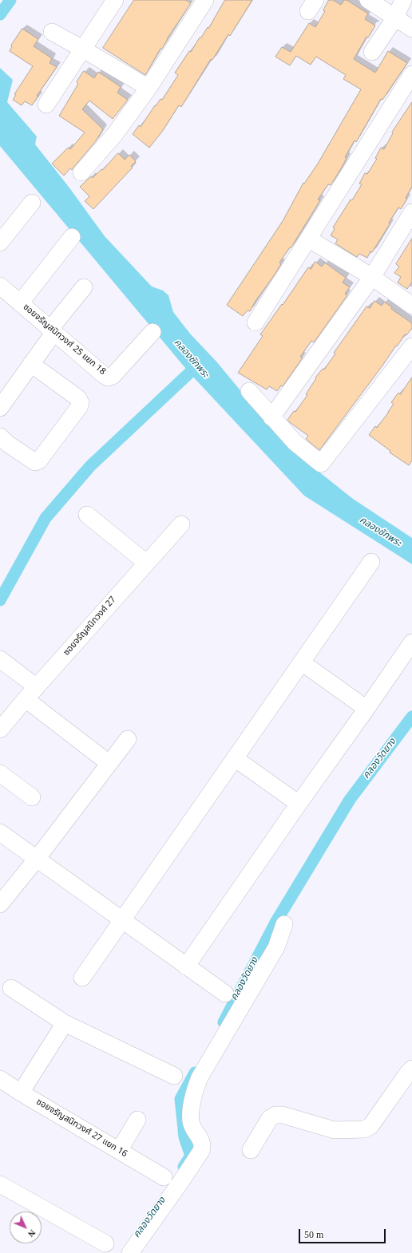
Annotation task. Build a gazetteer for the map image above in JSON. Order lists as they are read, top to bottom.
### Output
{
  "streets": {
    "street": ["ซอยจรัญสนิทวงศ์ 25 แยก 18", "ซอยจรัญสนิทวงศ์ 27", "ซอยจรัญสนิทวงศ์ 27 แยก 16"]
  },
  "water": ["คลองชักพระ", "คลองวัดยาง"],
  "scale_bar": "50 m",
  "north": "bottom right"
}
